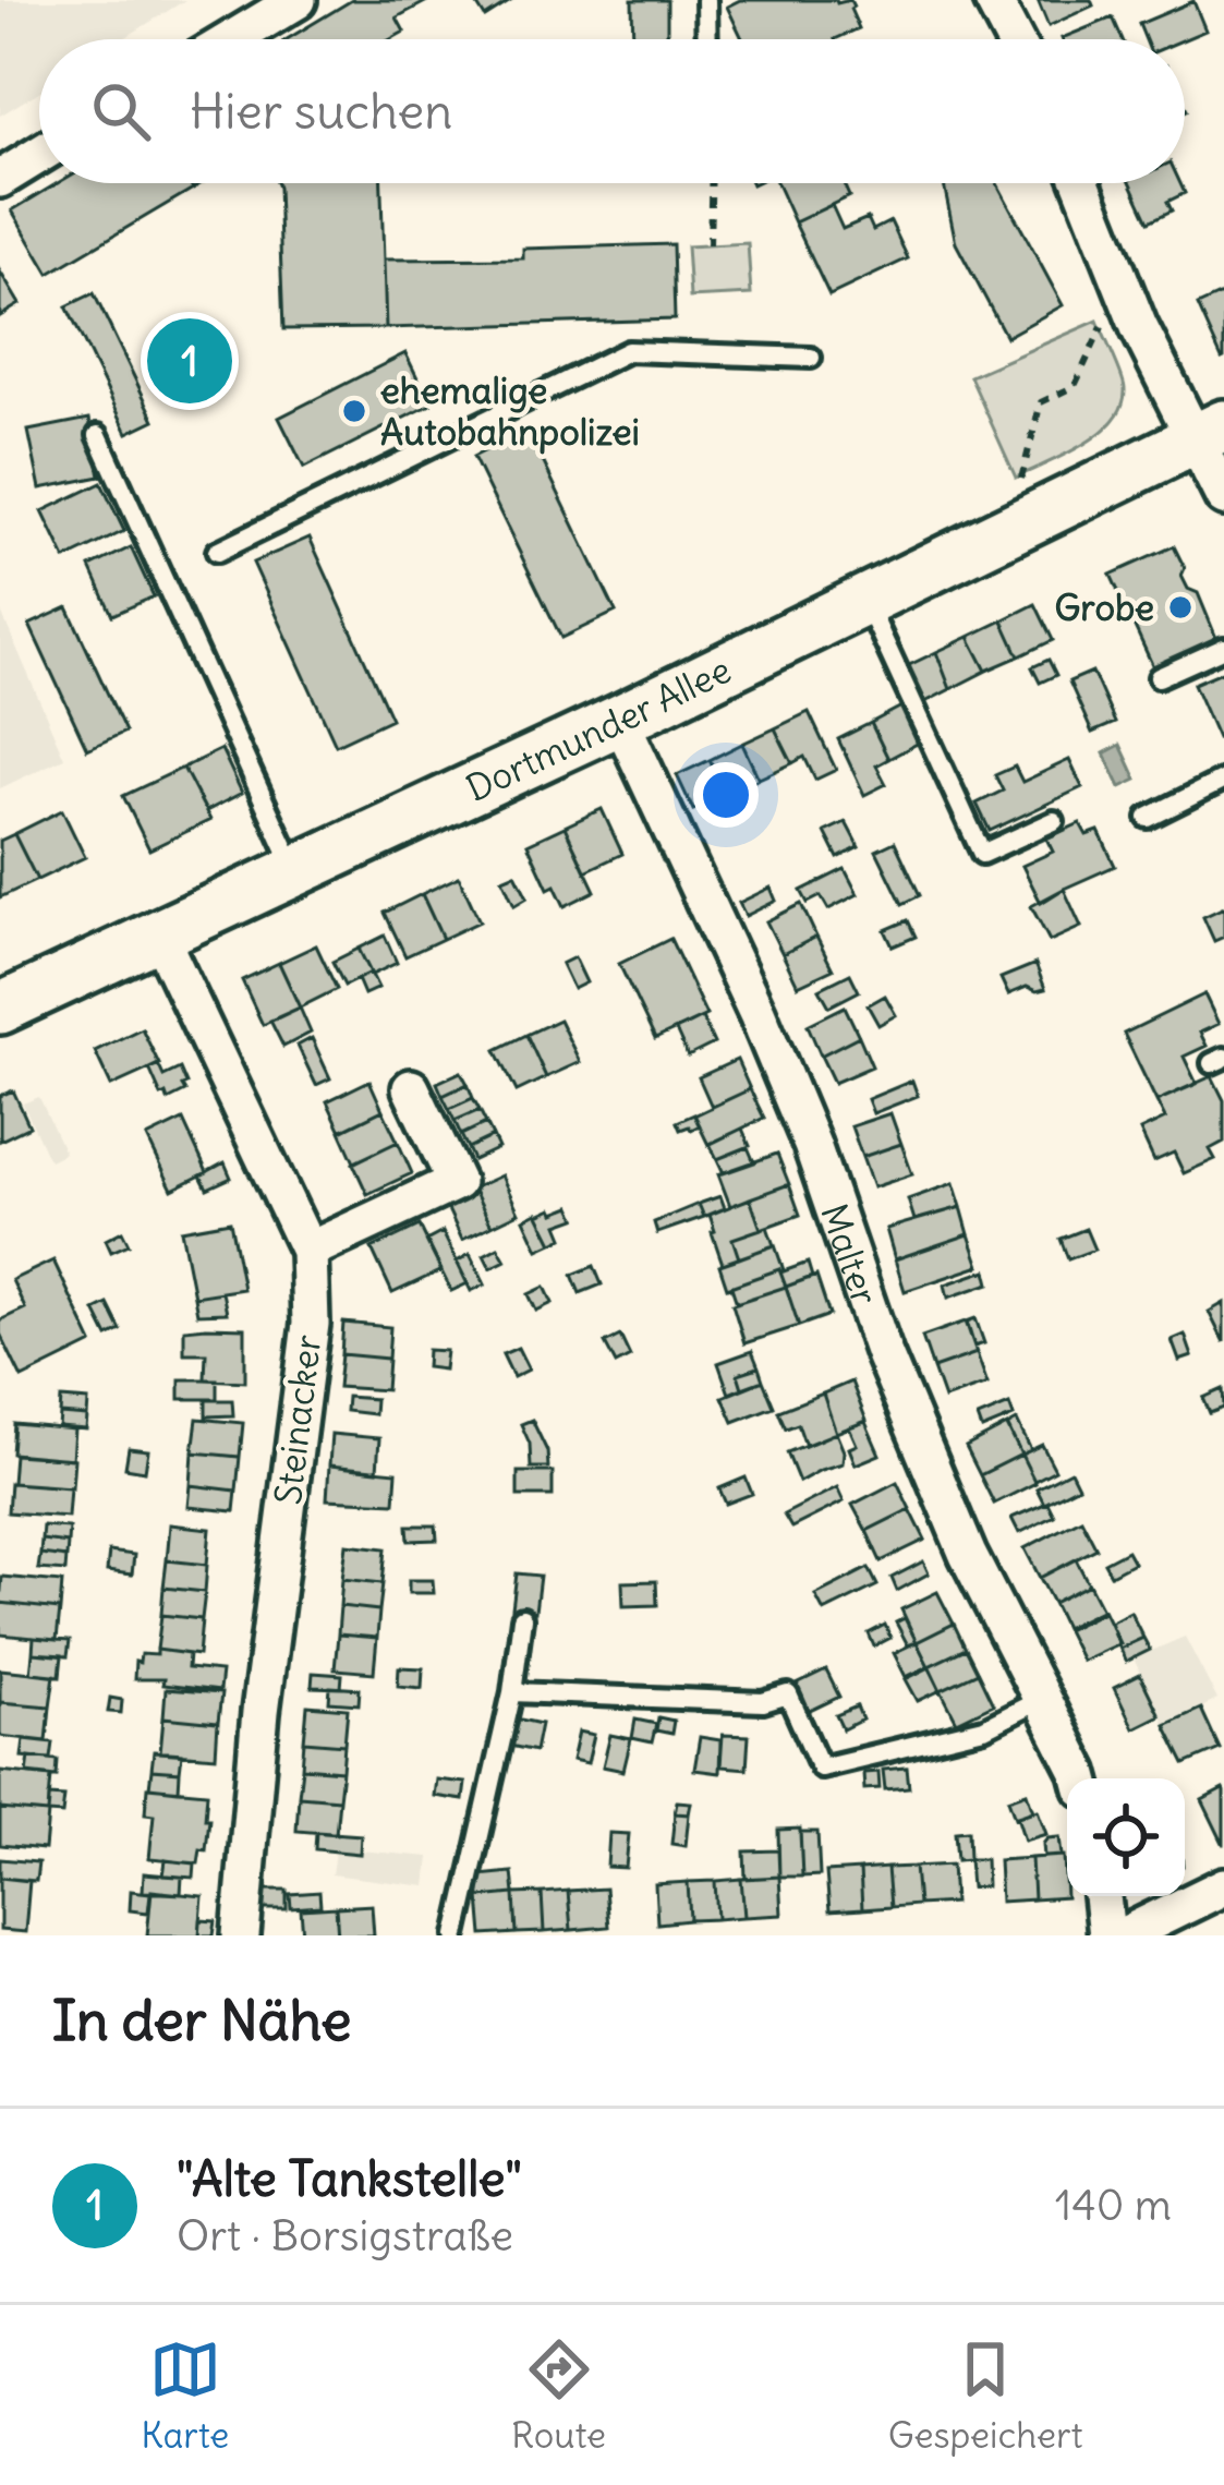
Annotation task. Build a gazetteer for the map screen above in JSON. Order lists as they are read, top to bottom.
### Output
{
  "streets": {
    "main road": ["Dortmunder Allee"],
    "street": ["Malter", "Steinacker"]
  },
  "crossings": [
    ["Dortmunder Allee", "Malter"],
    ["Dortmunder Allee", "Steinacker"]
  ],
  "places": ["ehemalige Autobahnpolizei", "Grobe"],
  "page": {
    "search": "Hier suchen",
    "pins": "1",
    "heading": "In der Nähe",
    "list": [
      {
        "mark": "1",
        "name": "\"Alte Tankstelle\"",
        "note": "Ort · Borsigstraße",
        "value": "140 m"
      }
    ],
    "nav": ["Karte", "Route", "Gespeichert"]
  }
}
